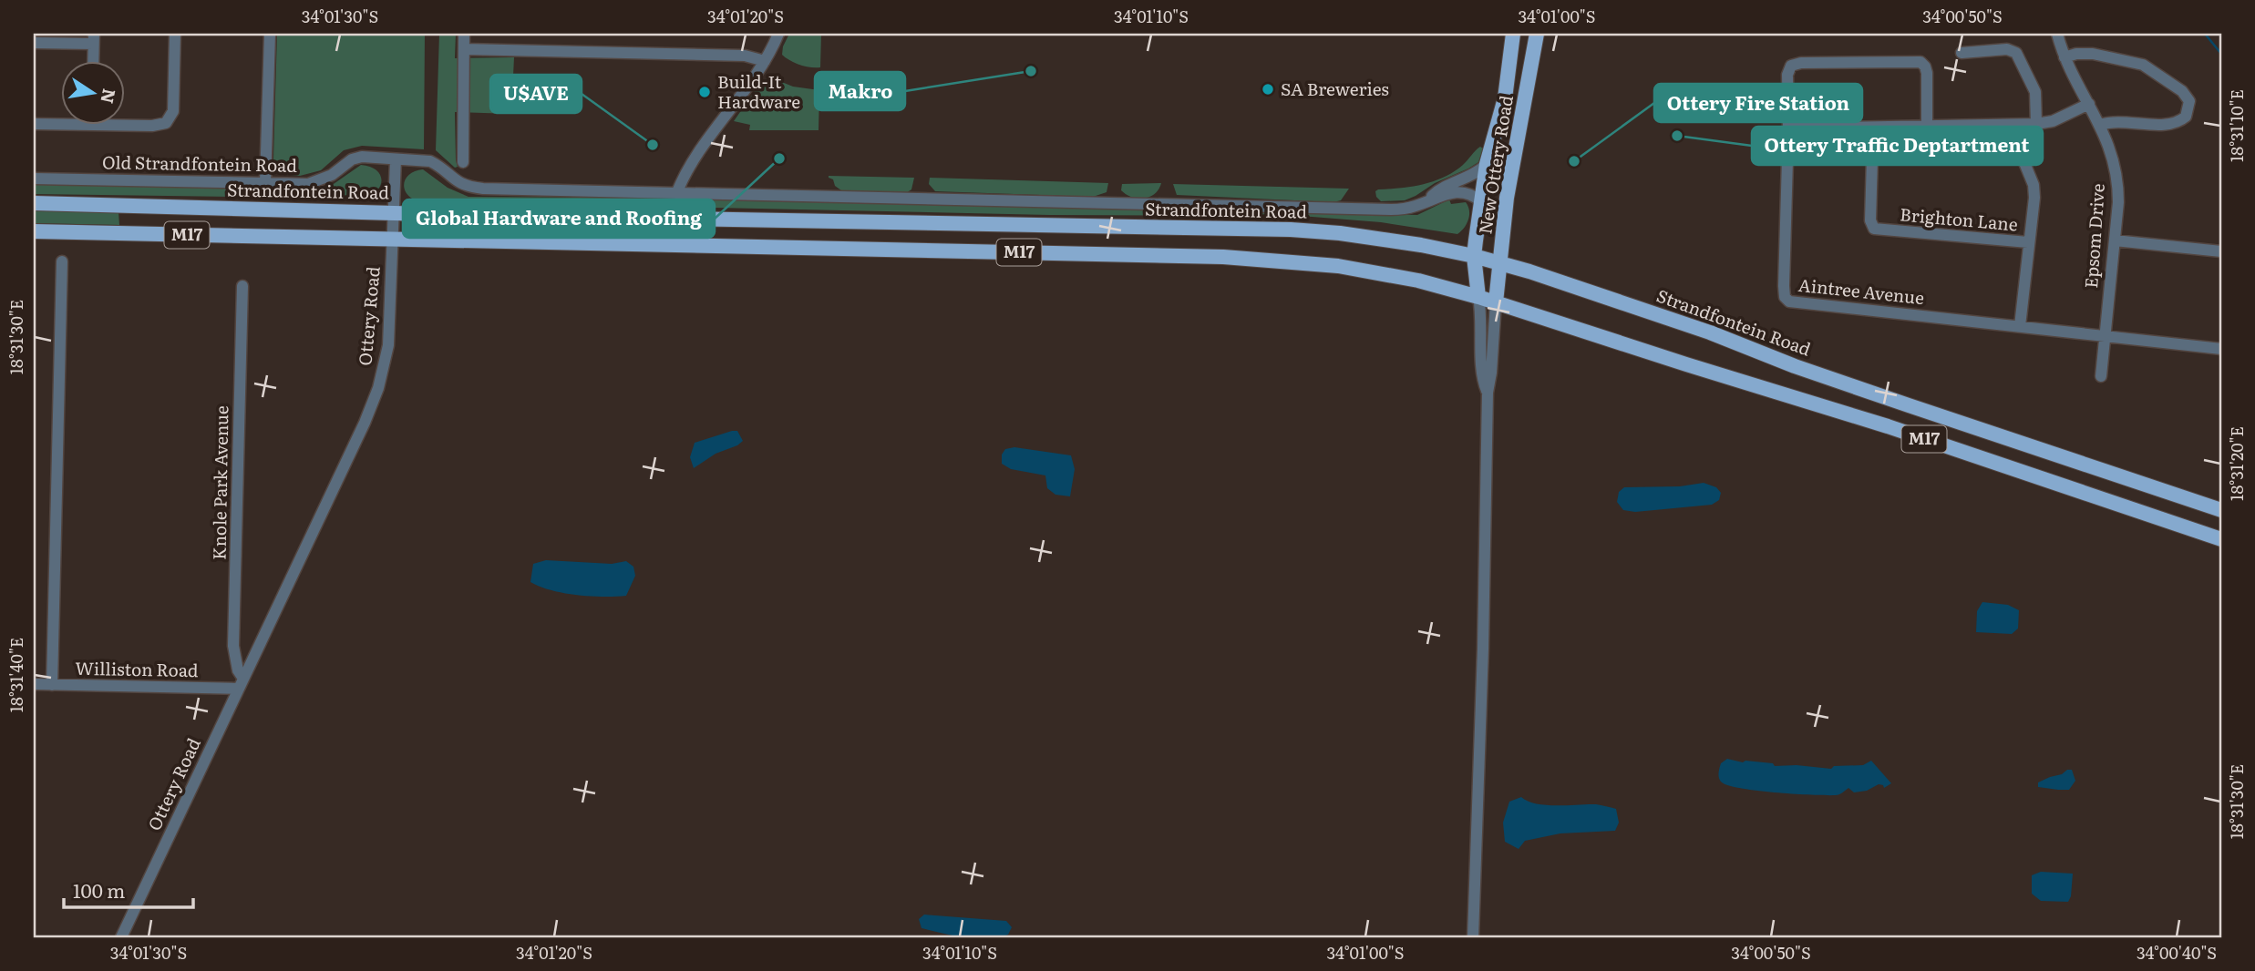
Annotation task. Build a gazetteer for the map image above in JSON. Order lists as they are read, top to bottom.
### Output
{
  "streets": {
    "main road": ["New Ottery Road", "Strandfontein Road", "M17"],
    "street": [
      "Old Strandfontein Road",
      "Brighton Lane",
      "Epsom Drive",
      "Aintree Avenue",
      "Ottery Road",
      "Knole Park Avenue",
      "Williston Road"
    ]
  },
  "crossings": [
    ["Old Strandfontein Road", "Ottery Road"],
    ["New Ottery Road", "Strandfontein Road"],
    ["New Ottery Road", "M17"],
    ["Strandfontein Road", "Ottery Road"],
    ["M17", "Ottery Road"],
    ["Epsom Drive", "Aintree Avenue"],
    ["Ottery Road", "Knole Park Avenue"],
    ["Ottery Road", "Williston Road"],
    ["Knole Park Avenue", "Williston Road"]
  ],
  "places": [
    "Makro",
    "SA Breweries",
    "Build-It Hardware",
    "Ottery Traffic Deptartment",
    "U$AVE",
    "Global Hardware and Roofing",
    "Ottery Fire Station"
  ],
  "scale_bar": "100 m",
  "north": "right",
  "coordinates": [
    "34°01'30\"S",
    "34°01'20\"S",
    "34°01'10\"S",
    "34°01'00\"S",
    "34°00'50\"S",
    "18°31'10\"E",
    "18°31'30\"E",
    "18°31'20\"E",
    "18°31'40\"E",
    "34°00'40\"S"
  ]
}
